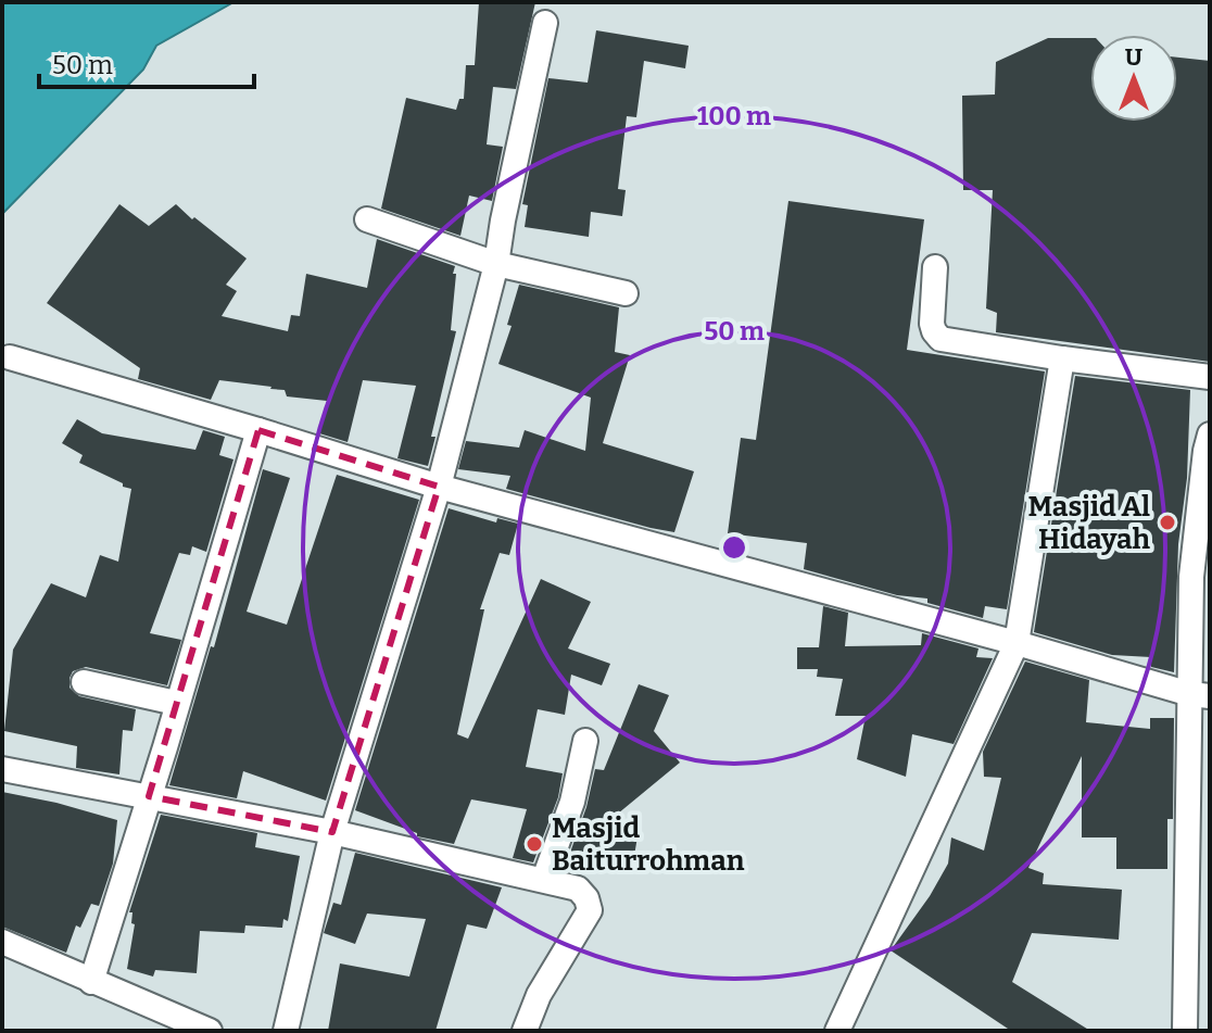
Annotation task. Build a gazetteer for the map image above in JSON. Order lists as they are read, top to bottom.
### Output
{
  "places": ["Masjid Al Hidayah", "Masjid Baiturrohman"],
  "scale_bar": "50 m",
  "north": "top",
  "rings": ["100 m", "50 m"]
}
